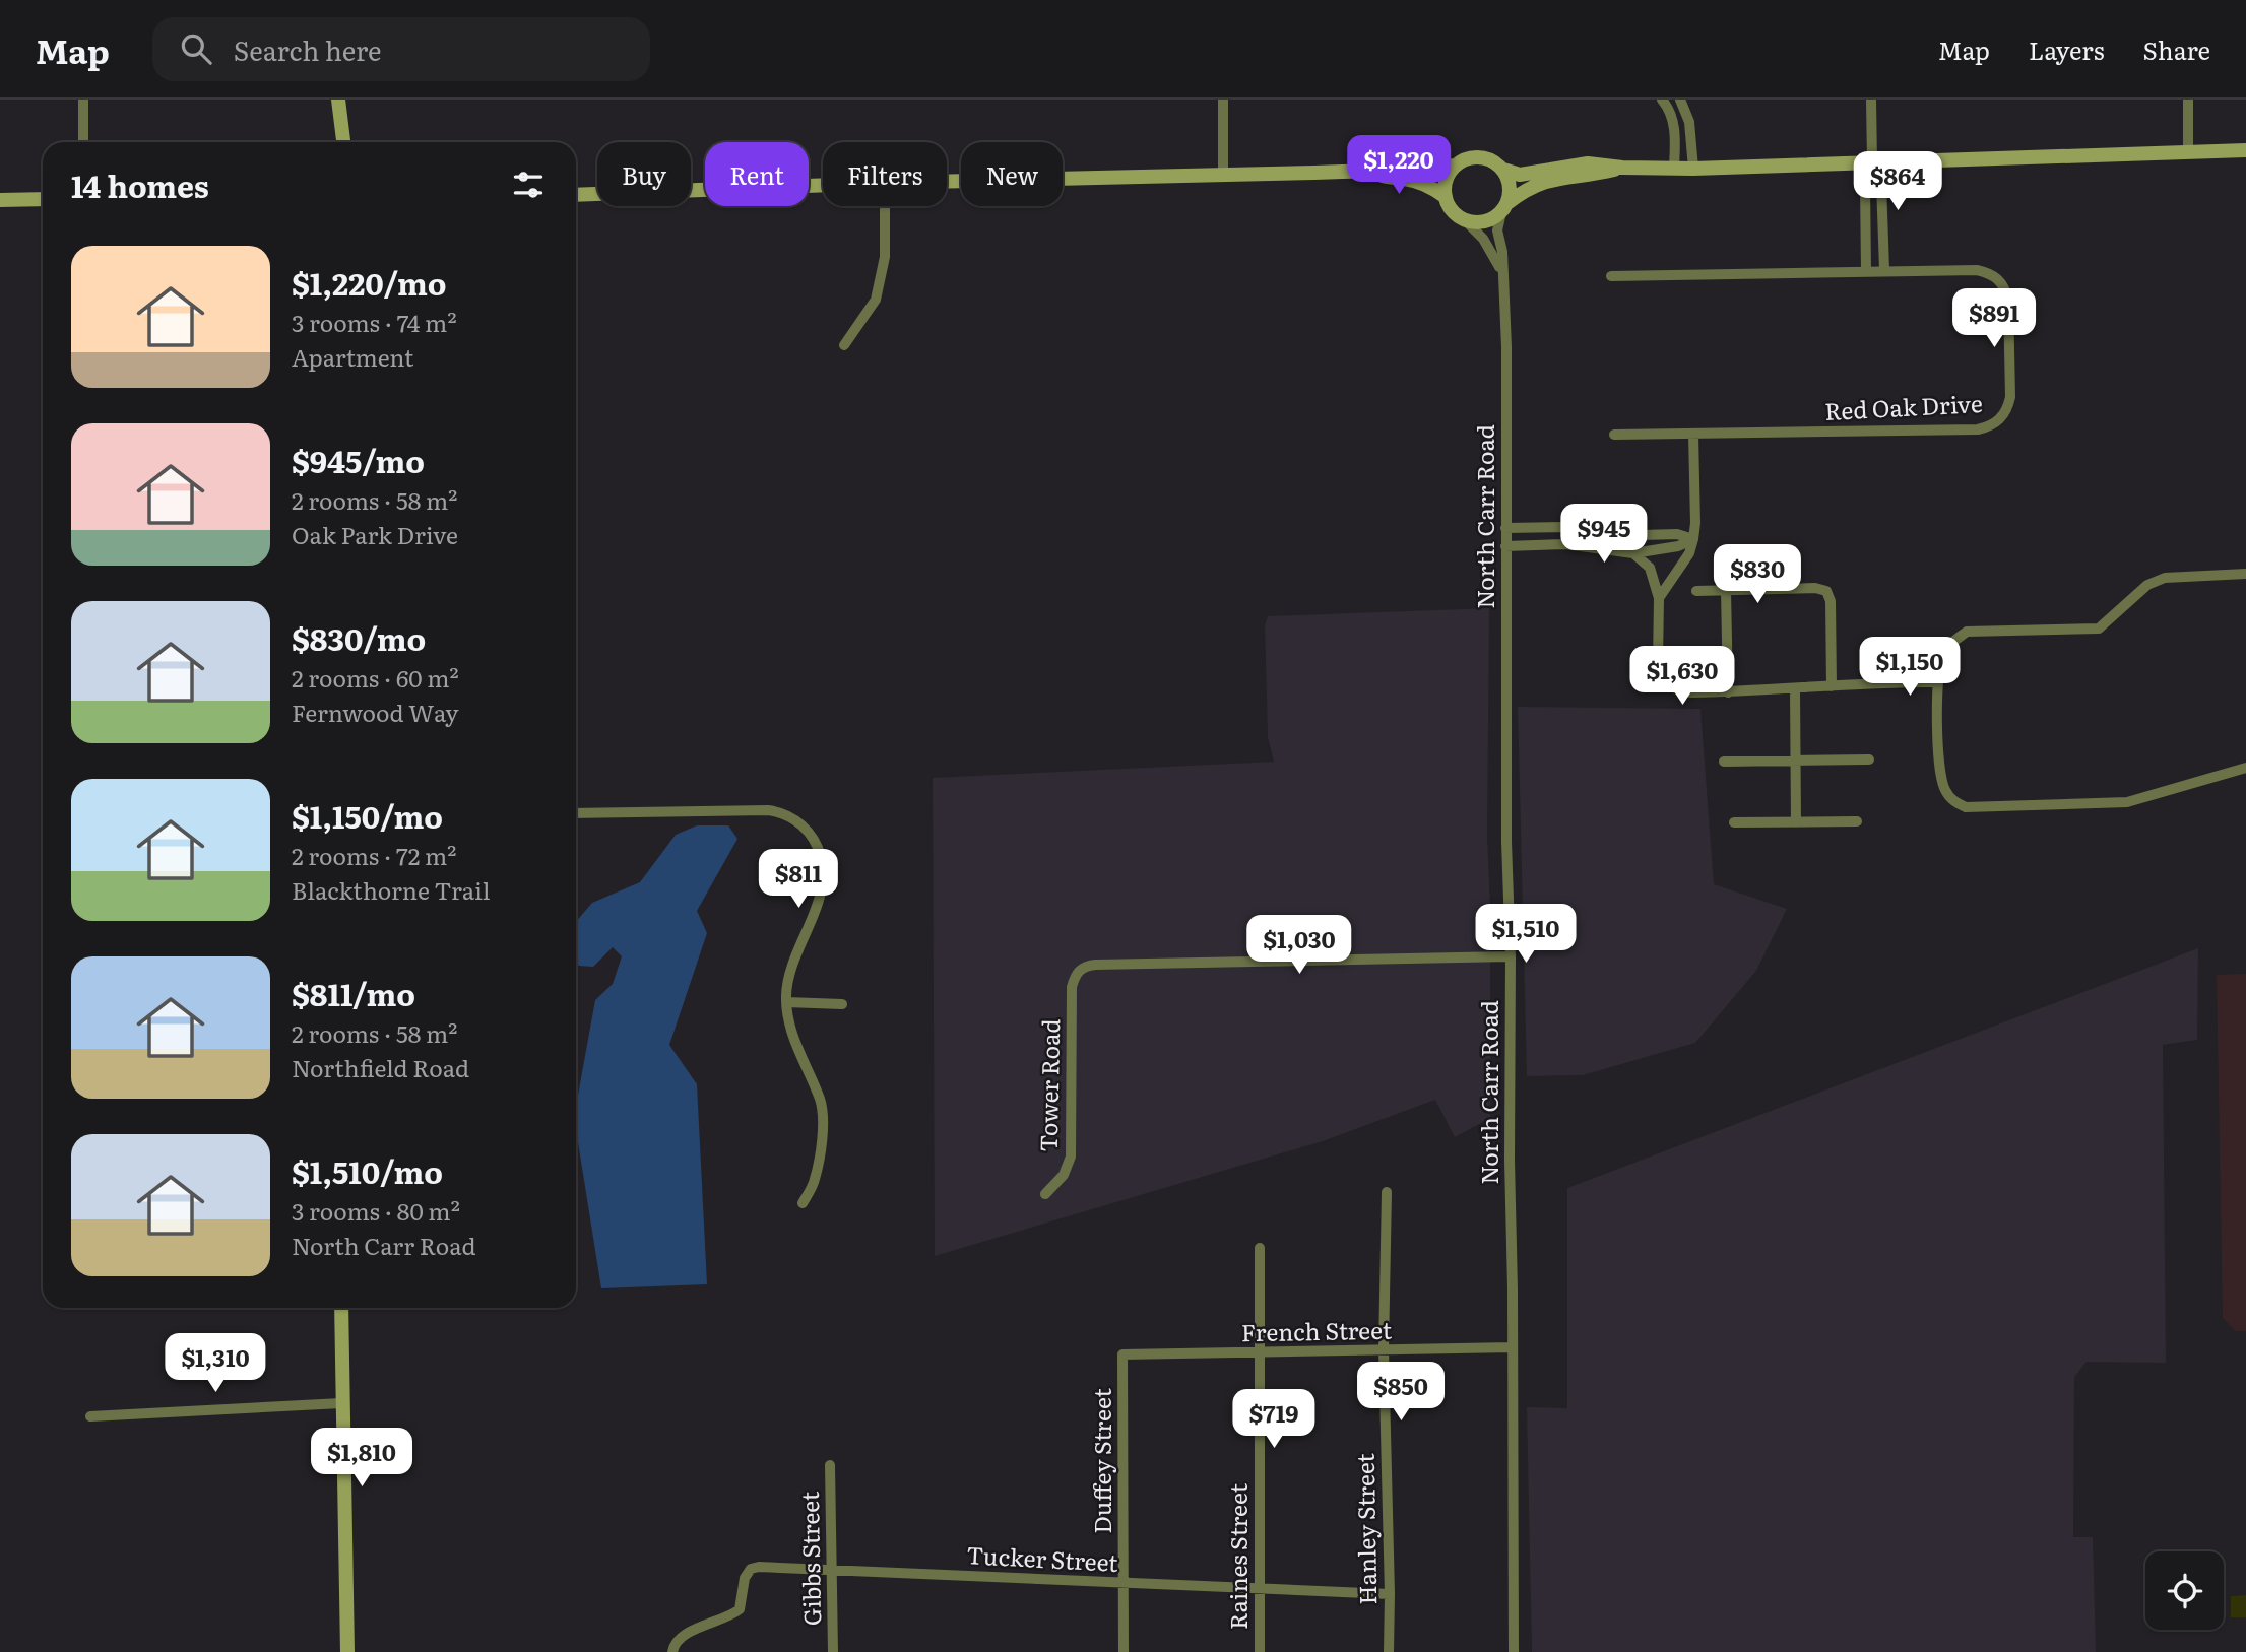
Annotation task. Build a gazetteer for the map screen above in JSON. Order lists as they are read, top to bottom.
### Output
{
  "streets": {
    "street": [
      "Red Oak Drive",
      "North Carr Road",
      "Tower Road",
      "French Street",
      "Duffey Street",
      "Hanley Street",
      "Raines Street",
      "Gibbs Street",
      "Tucker Street"
    ]
  },
  "crossings": [
    ["North Carr Road", "Tower Road"],
    ["North Carr Road", "French Street"],
    ["French Street", "Duffey Street"],
    ["French Street", "Hanley Street"],
    ["French Street", "Raines Street"],
    ["Duffey Street", "Tucker Street"],
    ["Hanley Street", "Tucker Street"],
    ["Raines Street", "Tucker Street"],
    ["Gibbs Street", "Tucker Street"]
  ],
  "page": {
    "header": "Map",
    "search": "Search here",
    "nav": ["Map", "Layers", "Share"],
    "price": [
      "$1,220",
      "$864",
      "$891",
      "$945",
      "$830",
      "$1,150",
      "$1,630",
      "$811",
      "$1,510",
      "$1,030",
      "$1,310",
      "$850",
      "$719",
      "$1,810"
    ],
    "chip": [
      "Buy",
      "Rent",
      "Filters",
      "New"
    ],
    "heading": "14 homes",
    "list": [
      {
        "name": "$1,220/mo",
        "note": "3 rooms · 74 m² · Apartment"
      },
      {
        "name": "$945/mo",
        "note": "2 rooms · 58 m² · Oak Park Drive"
      },
      {
        "name": "$830/mo",
        "note": "2 rooms · 60 m² · Fernwood Way"
      },
      {
        "name": "$1,150/mo",
        "note": "2 rooms · 72 m² · Blackthorne Trail"
      },
      {
        "name": "$811/mo",
        "note": "2 rooms · 58 m² · Northfield Road"
      },
      {
        "name": "$1,510/mo",
        "note": "3 rooms · 80 m² · North Carr Road"
      }
    ]
  }
}
